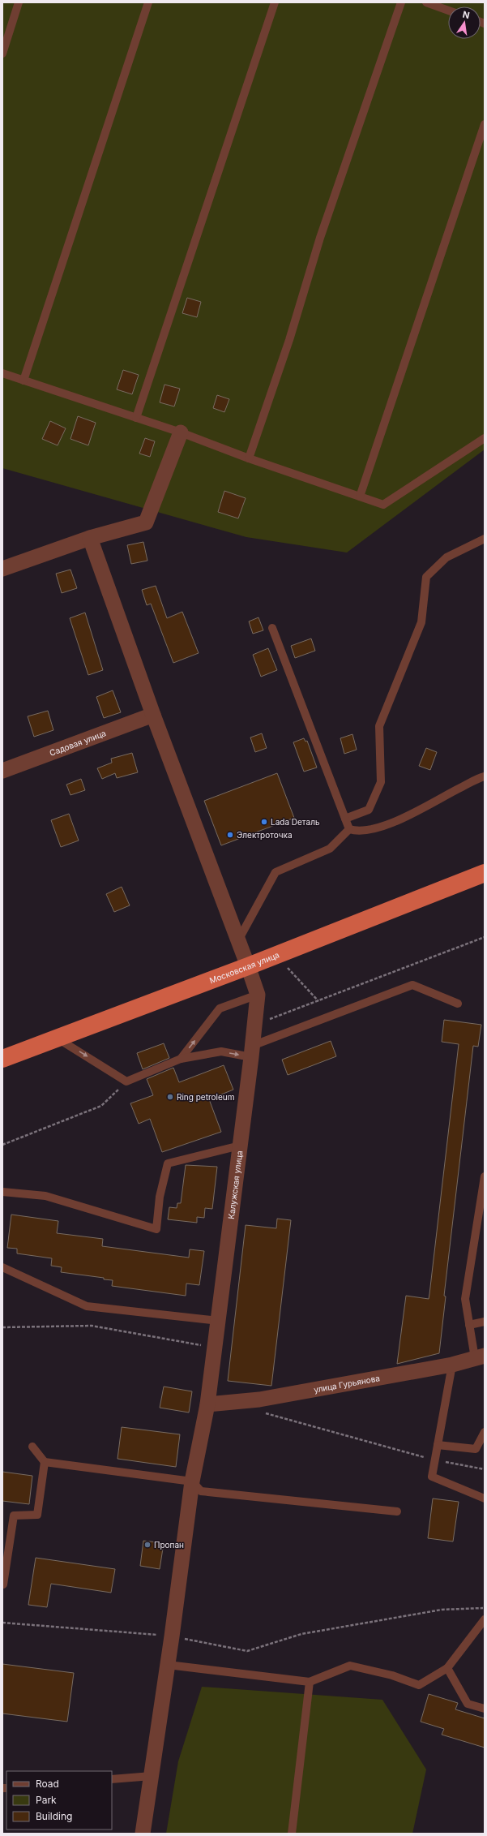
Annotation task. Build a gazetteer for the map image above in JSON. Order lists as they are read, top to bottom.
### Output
{
  "streets": {
    "highway": ["Московская улица"],
    "street": ["Садовая улица", "Калужская улица", "улица Гурьянова"]
  },
  "crossings": [
    ["Садовая улица", "Калужская улица"],
    ["Московская улица", "Калужская улица"],
    ["Калужская улица", "улица Гурьянова"]
  ],
  "places": [
    "Lada Dеталь",
    "Электроточка",
    "Ring petroleum",
    "Пропан"
  ],
  "legend": ["Road", "Park", "Building"],
  "north": "top"
}
